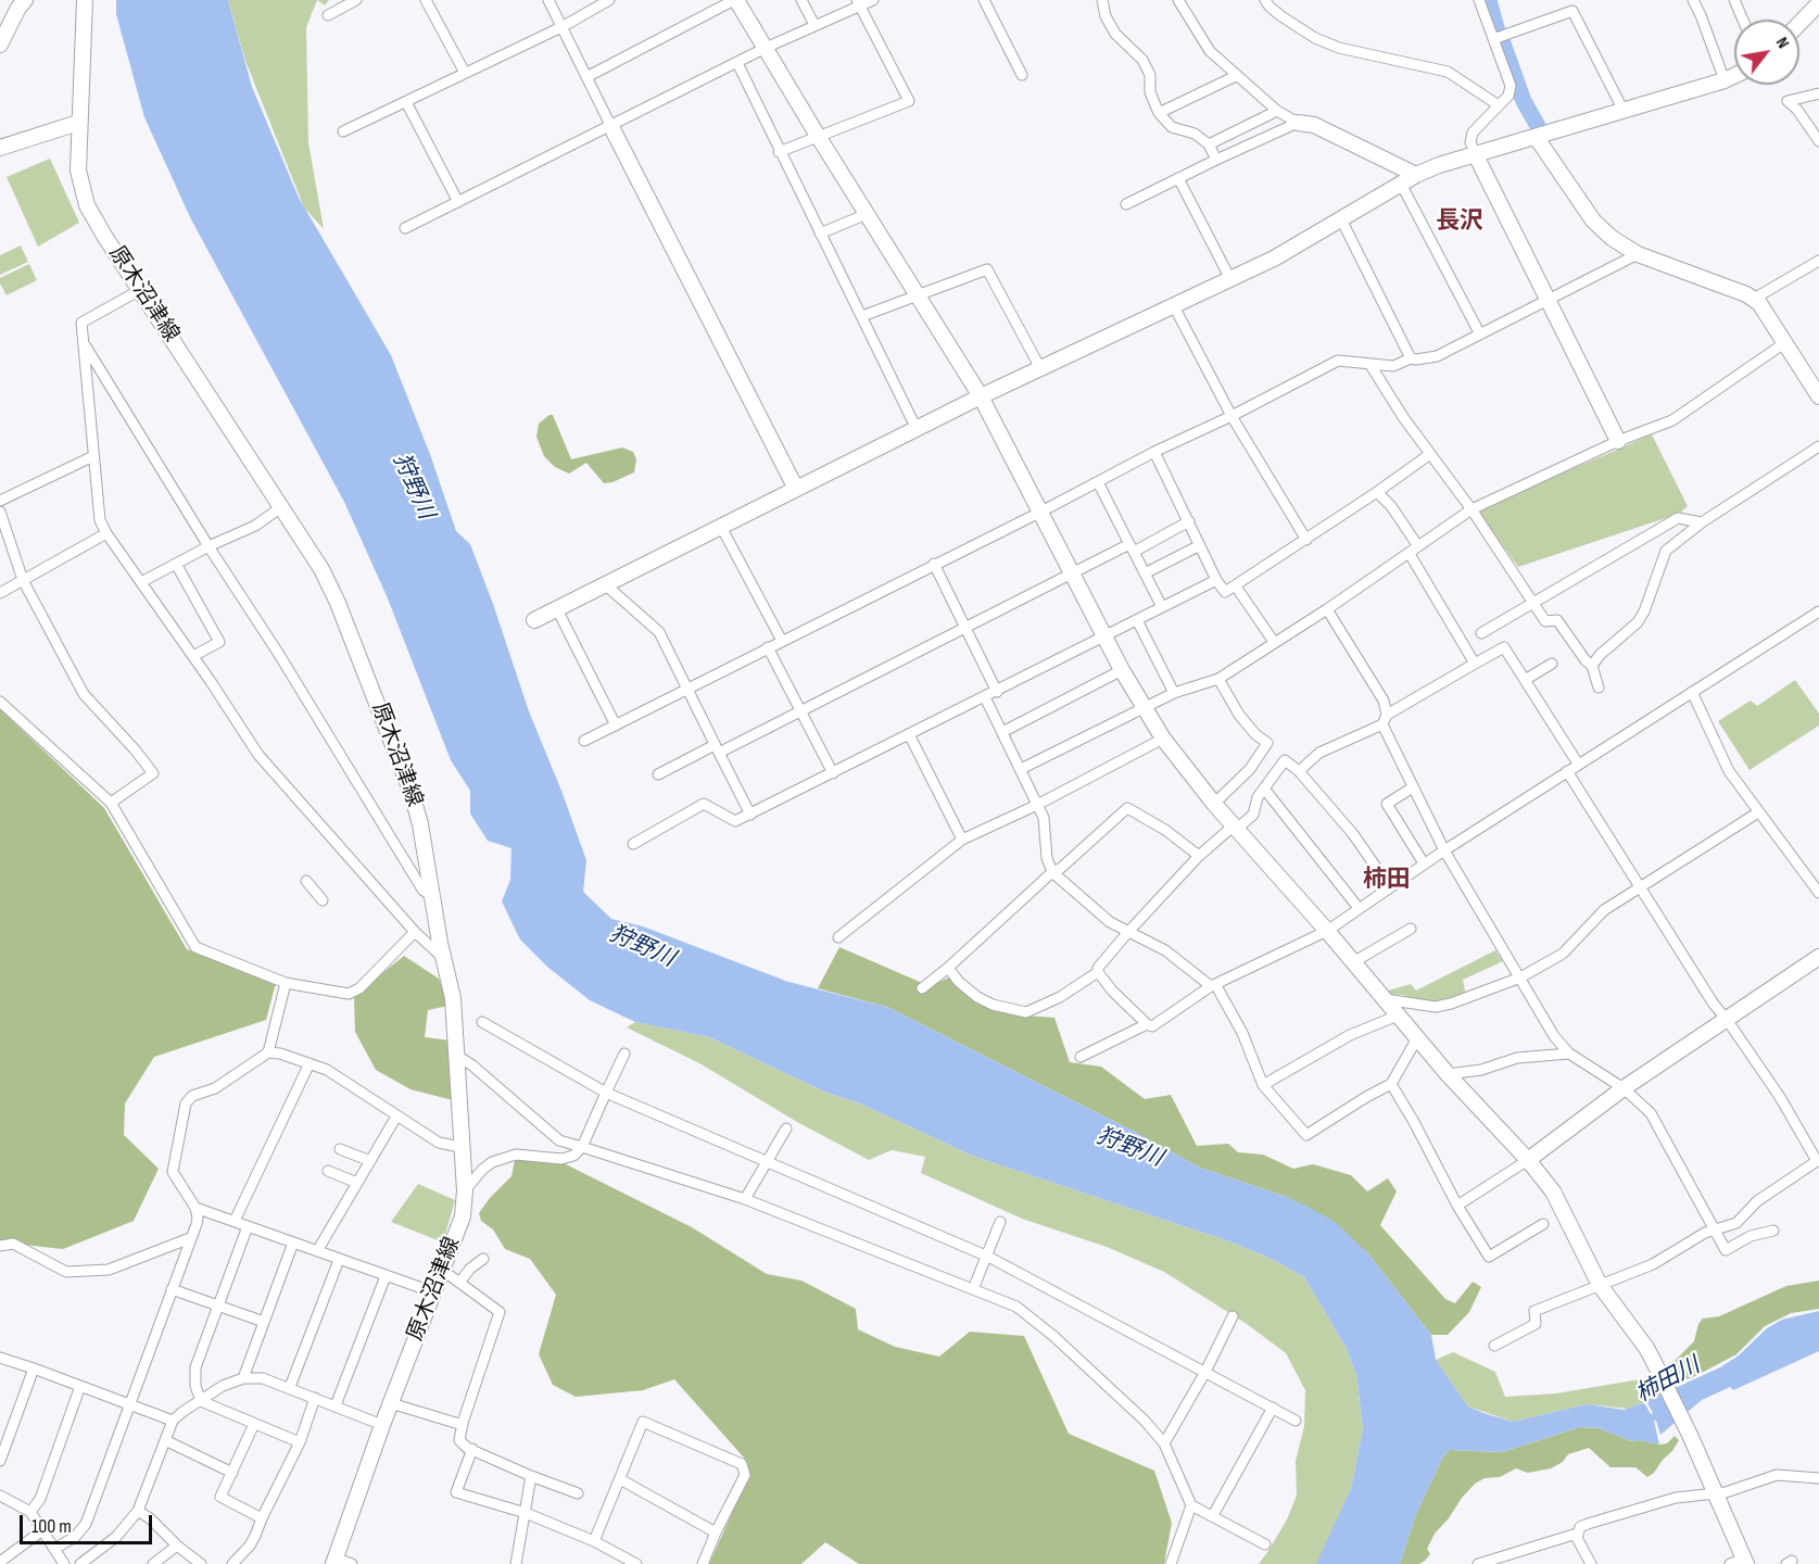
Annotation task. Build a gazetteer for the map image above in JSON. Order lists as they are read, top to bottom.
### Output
{
  "streets": {
    "street": ["原木沼津線"]
  },
  "districts": ["長沢", "柿田"],
  "water": ["狩野川", "柿田川"],
  "scale_bar": "100 m",
  "north": "top right"
}
